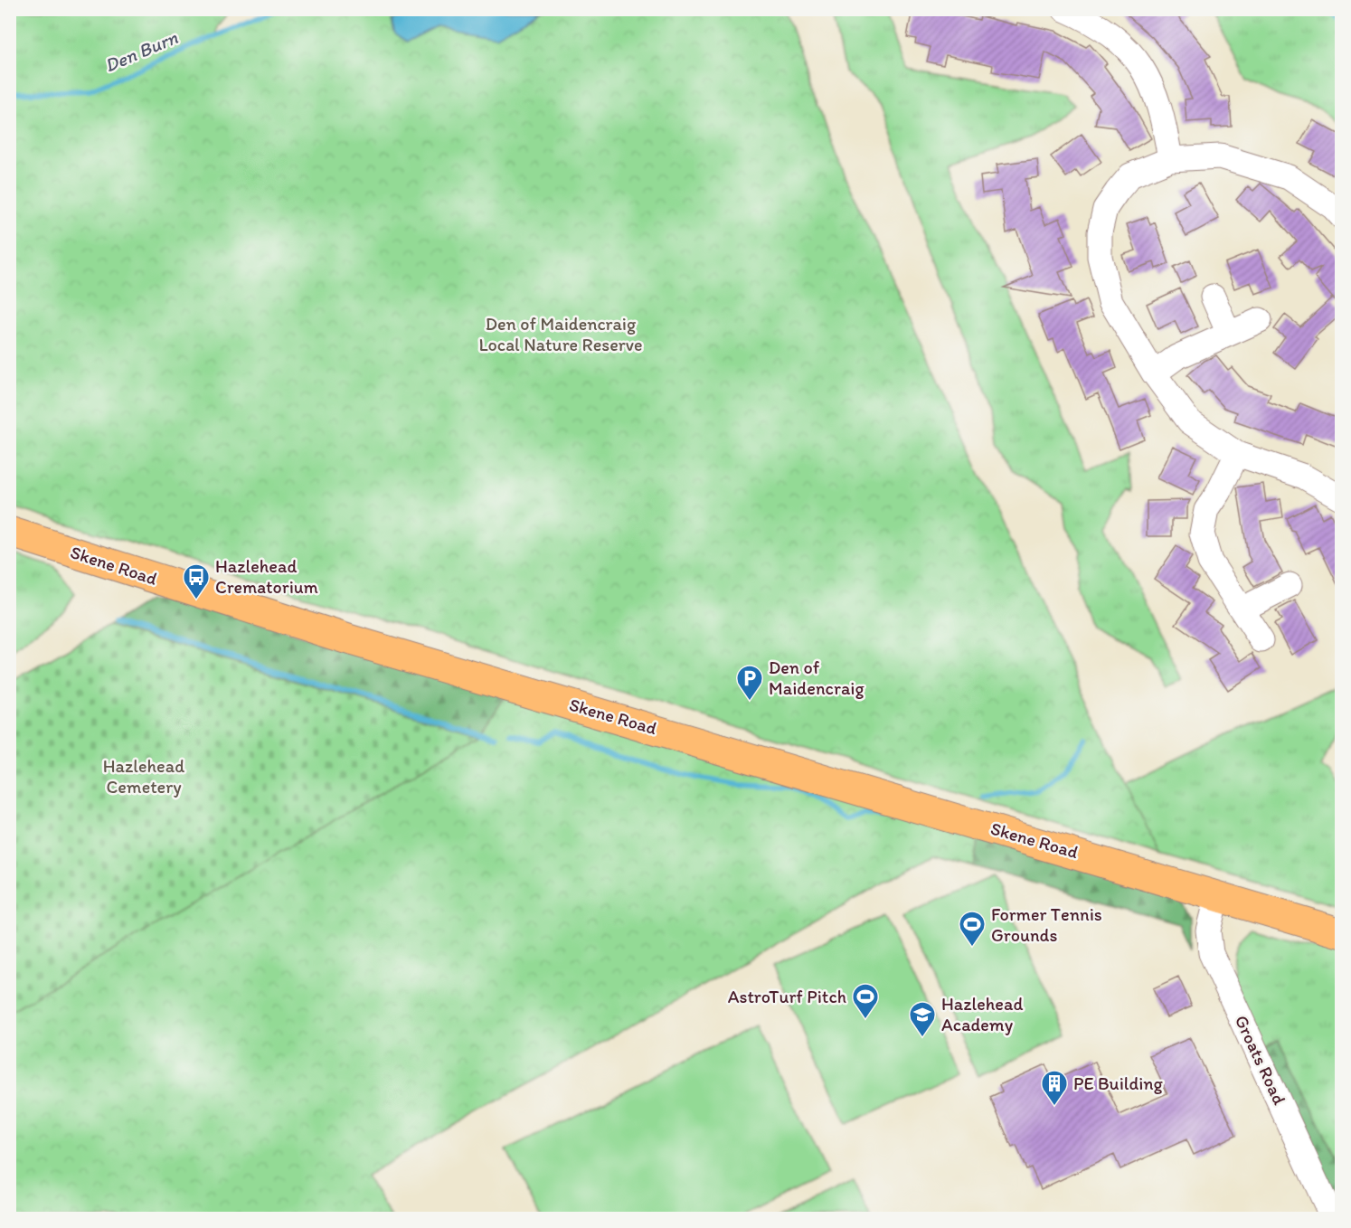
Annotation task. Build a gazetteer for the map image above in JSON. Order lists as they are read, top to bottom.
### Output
{
  "streets": {
    "main road": ["Skene Road"],
    "street": ["Groats Road"]
  },
  "crossings": [
    ["Skene Road", "Groats Road"]
  ],
  "water": ["Den Burn"],
  "parks": ["Den of Maidencraig Local Nature Reserve", "Hazlehead Cemetery"],
  "places": {
    "bus stop": ["Hazlehead Crematorium"],
    "parking": ["Den of Maidencraig"],
    "sports": ["Former Tennis Grounds", "AstroTurf Pitch"],
    "school or university": ["Hazlehead Academy"],
    "building": ["PE Building"]
  }
}
